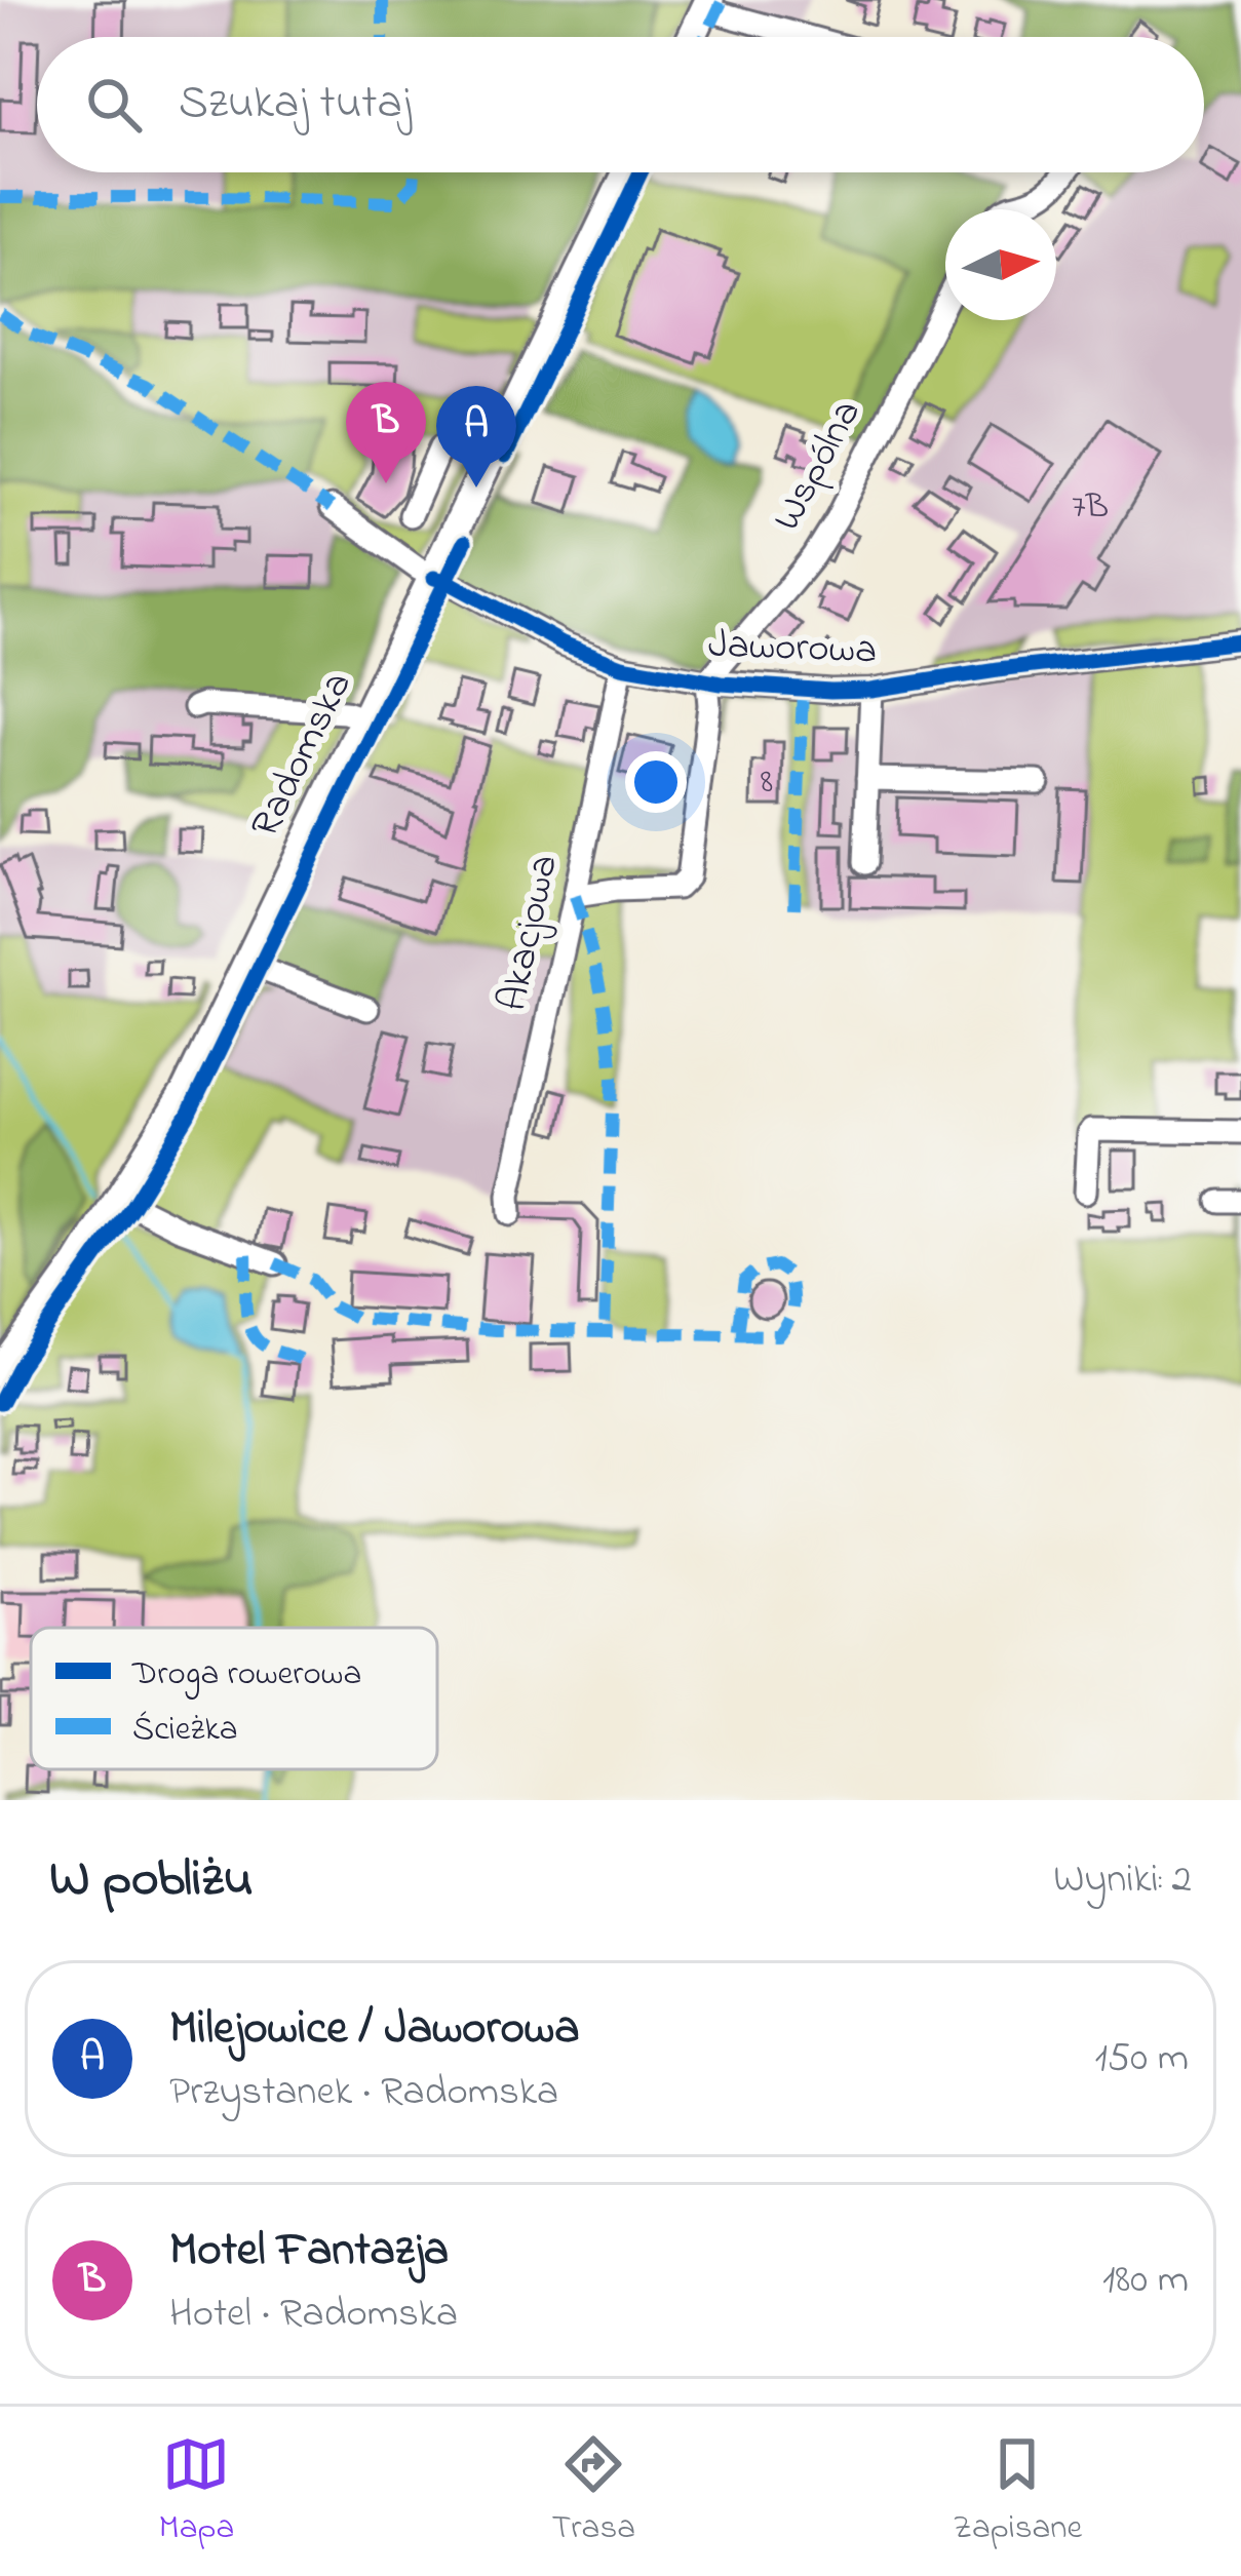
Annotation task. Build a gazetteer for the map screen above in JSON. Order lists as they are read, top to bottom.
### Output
{
  "streets": {
    "main road": ["Radomska"],
    "street": ["Wspólna", "Jaworowa", "Akacjowa"]
  },
  "crossings": [
    ["Wspólna", "Jaworowa"],
    ["Jaworowa", "Radomska"],
    ["Jaworowa", "Akacjowa"]
  ],
  "house_numbers": ["7B", "8"],
  "legend": ["Droga rowerowa", "Ścieżka"],
  "north": "right",
  "page": {
    "search": "Szukaj tutaj",
    "pins": ["B", "A"],
    "heading": ["W pobliżu", "Wyniki: 2"],
    "list": [
      {
        "mark": "A",
        "name": "Milejowice / Jaworowa",
        "note": "Przystanek · Radomska",
        "value": "150 m"
      },
      {
        "mark": "B",
        "name": "Motel Fantazja",
        "note": "Hotel · Radomska",
        "value": "180 m"
      }
    ],
    "nav": ["Mapa", "Trasa", "Zapisane"]
  }
}
